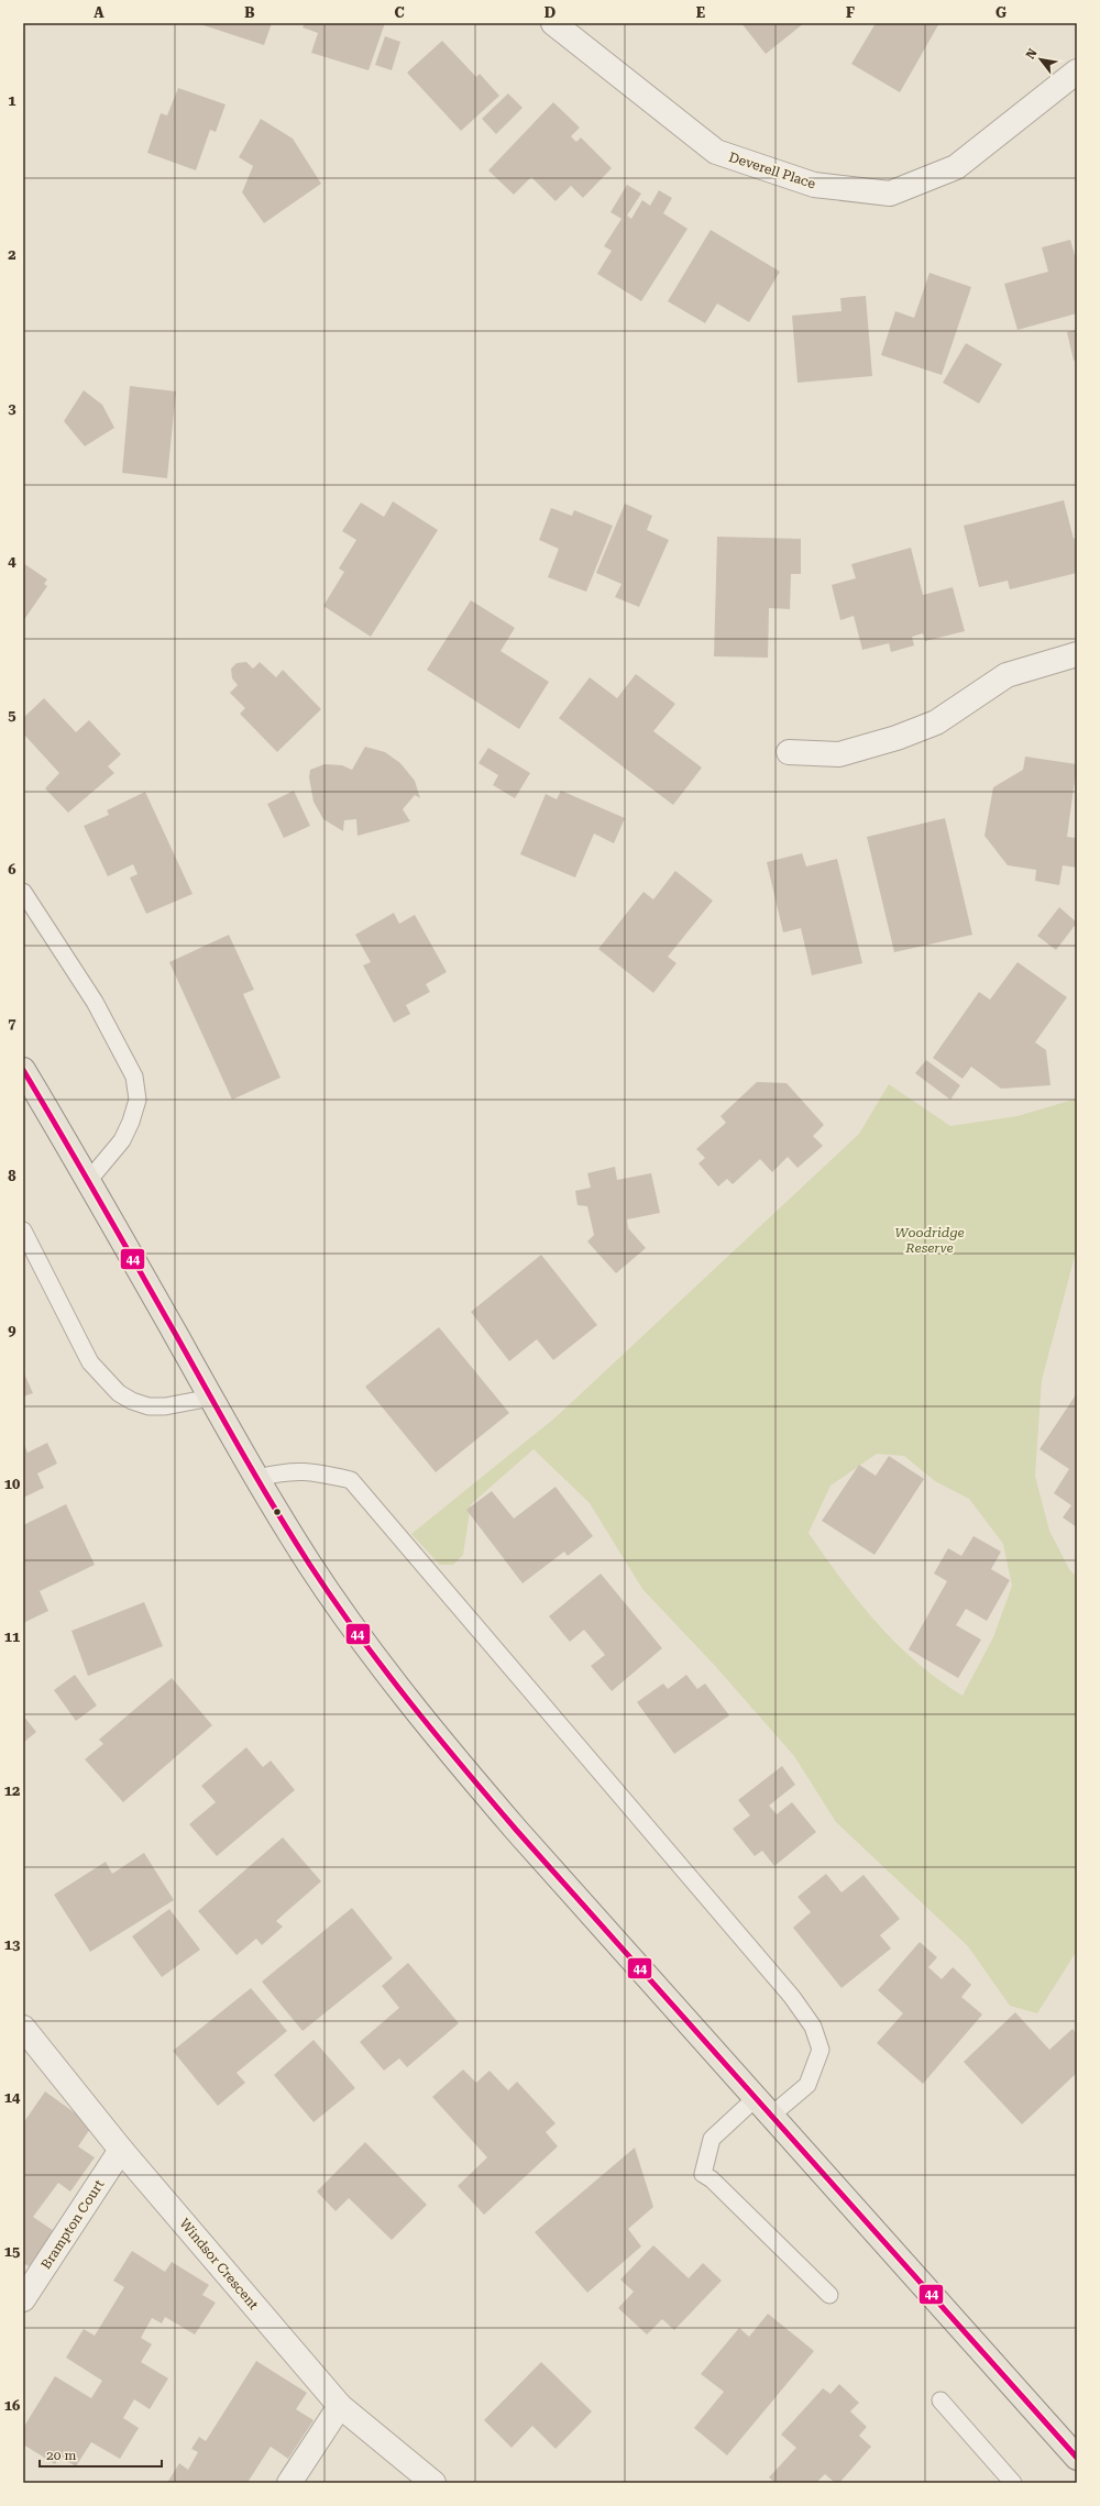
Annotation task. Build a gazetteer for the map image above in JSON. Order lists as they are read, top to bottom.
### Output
{
  "streets": {
    "street": ["Deverell Place", "Brampton Court", "Windsor Crescent"]
  },
  "crossings": [
    ["Brampton Court", "Windsor Crescent"]
  ],
  "parks": ["Woodridge Reserve"],
  "lines": ["transit line 44"],
  "scale_bar": "20 m",
  "north": "top left",
  "grid": {
    "columns": [
      "A",
      "B",
      "C",
      "D",
      "E",
      "F",
      "G"
    ],
    "rows": [
      "1",
      "2",
      "3",
      "4",
      "5",
      "6",
      "7",
      "8",
      "9",
      "10",
      "11",
      "12",
      "13",
      "14",
      "15",
      "16"
    ]
  }
}
